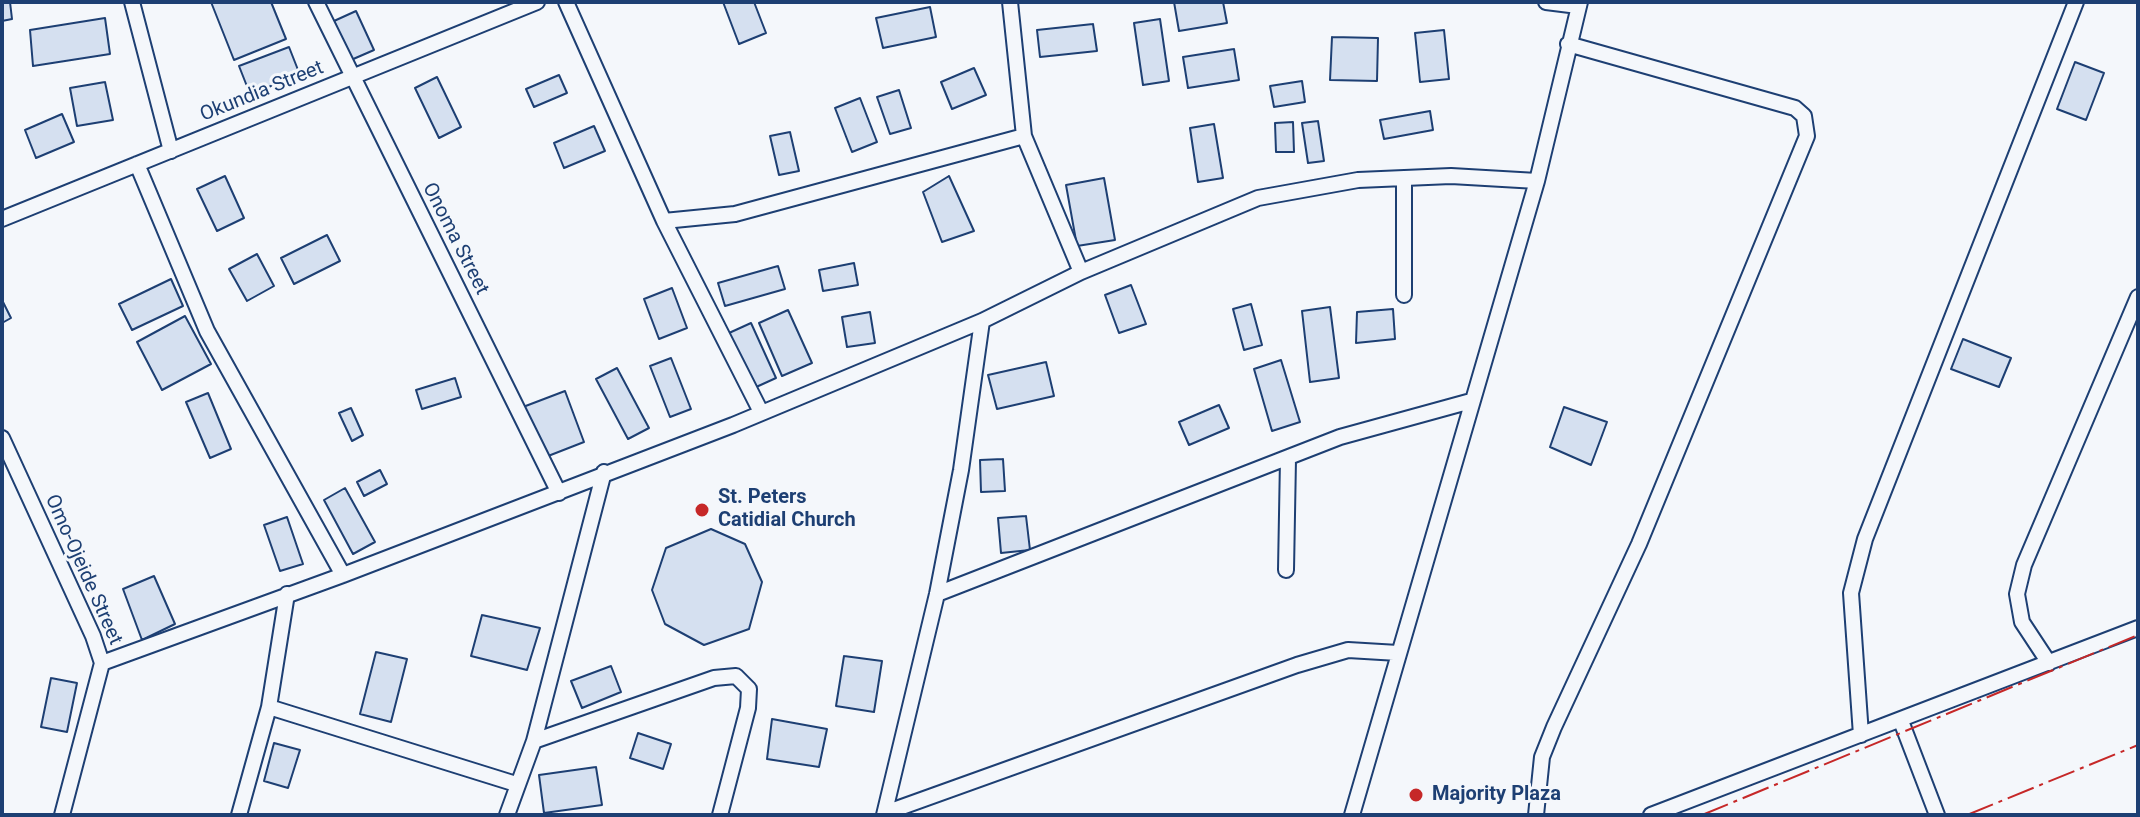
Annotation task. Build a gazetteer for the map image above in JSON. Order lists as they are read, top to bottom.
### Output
{
  "streets": {
    "street": ["Okundia Street", "Onoma Street", "Omo-Ojeide Street"]
  },
  "crossings": [
    ["Okundia Street", "Onoma Street"]
  ],
  "places": ["St. Peters Catidial Church", "Majority Plaza"]
}
